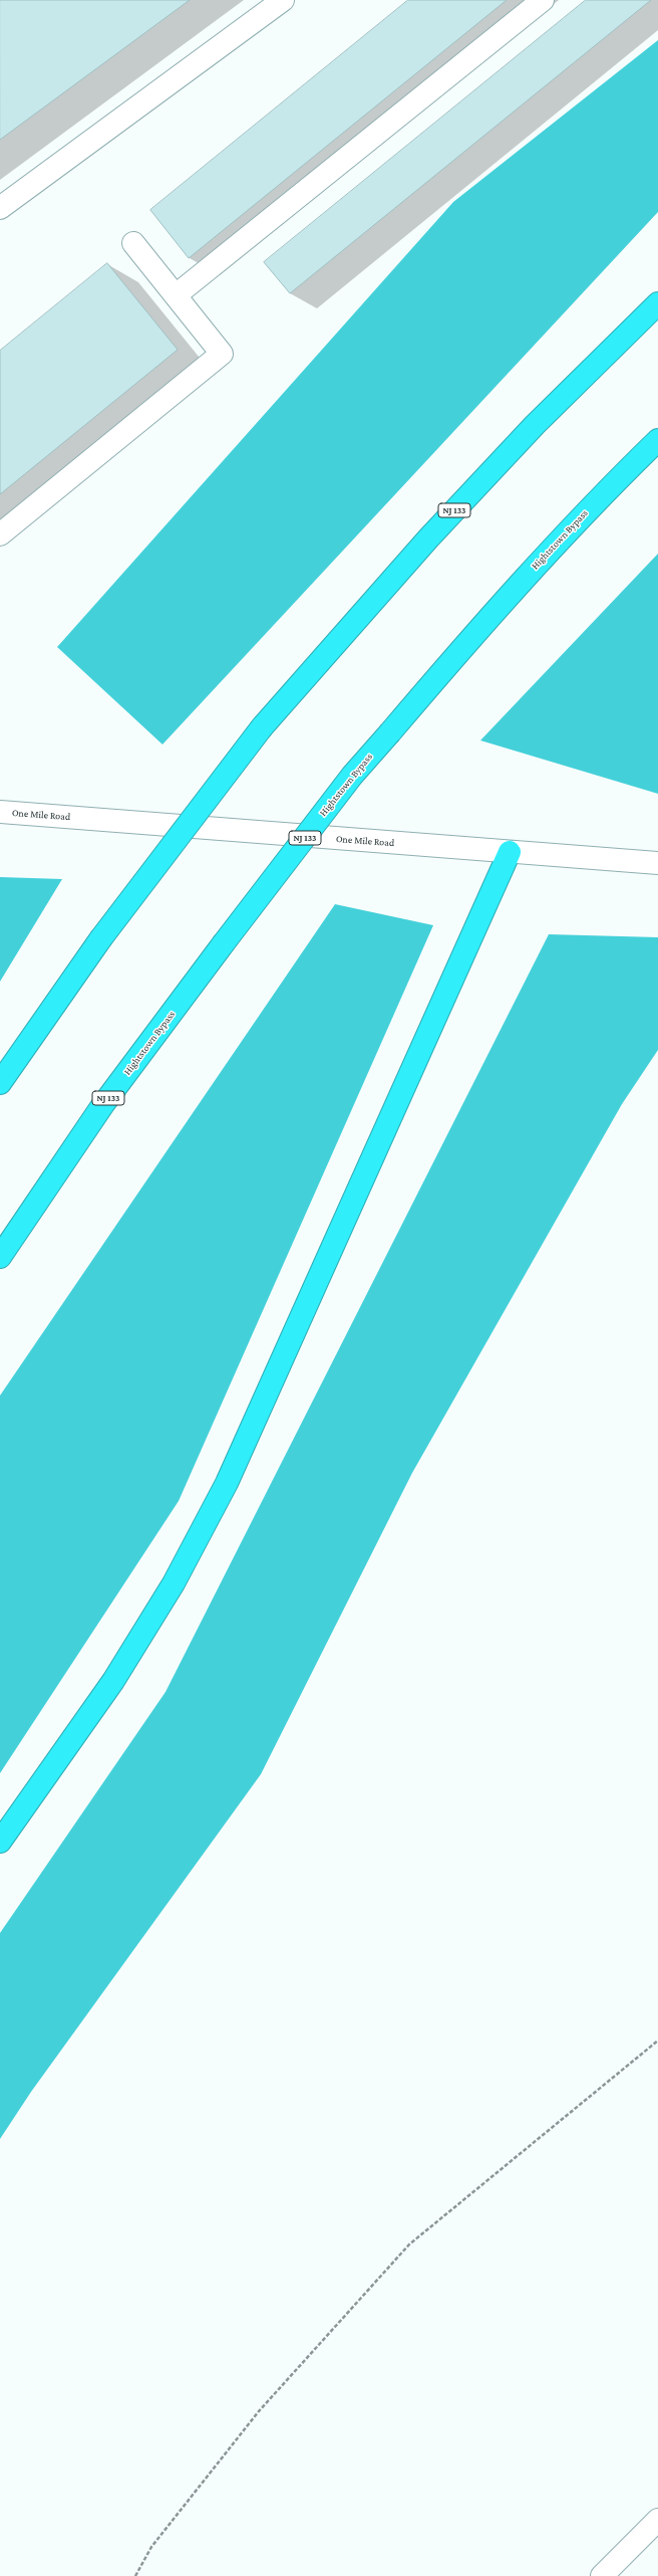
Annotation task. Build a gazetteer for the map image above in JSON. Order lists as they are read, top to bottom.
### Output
{
  "streets": {
    "highway": ["NJ 133", "Hightstown Bypass"],
    "street": ["One Mile Road"]
  }
}
